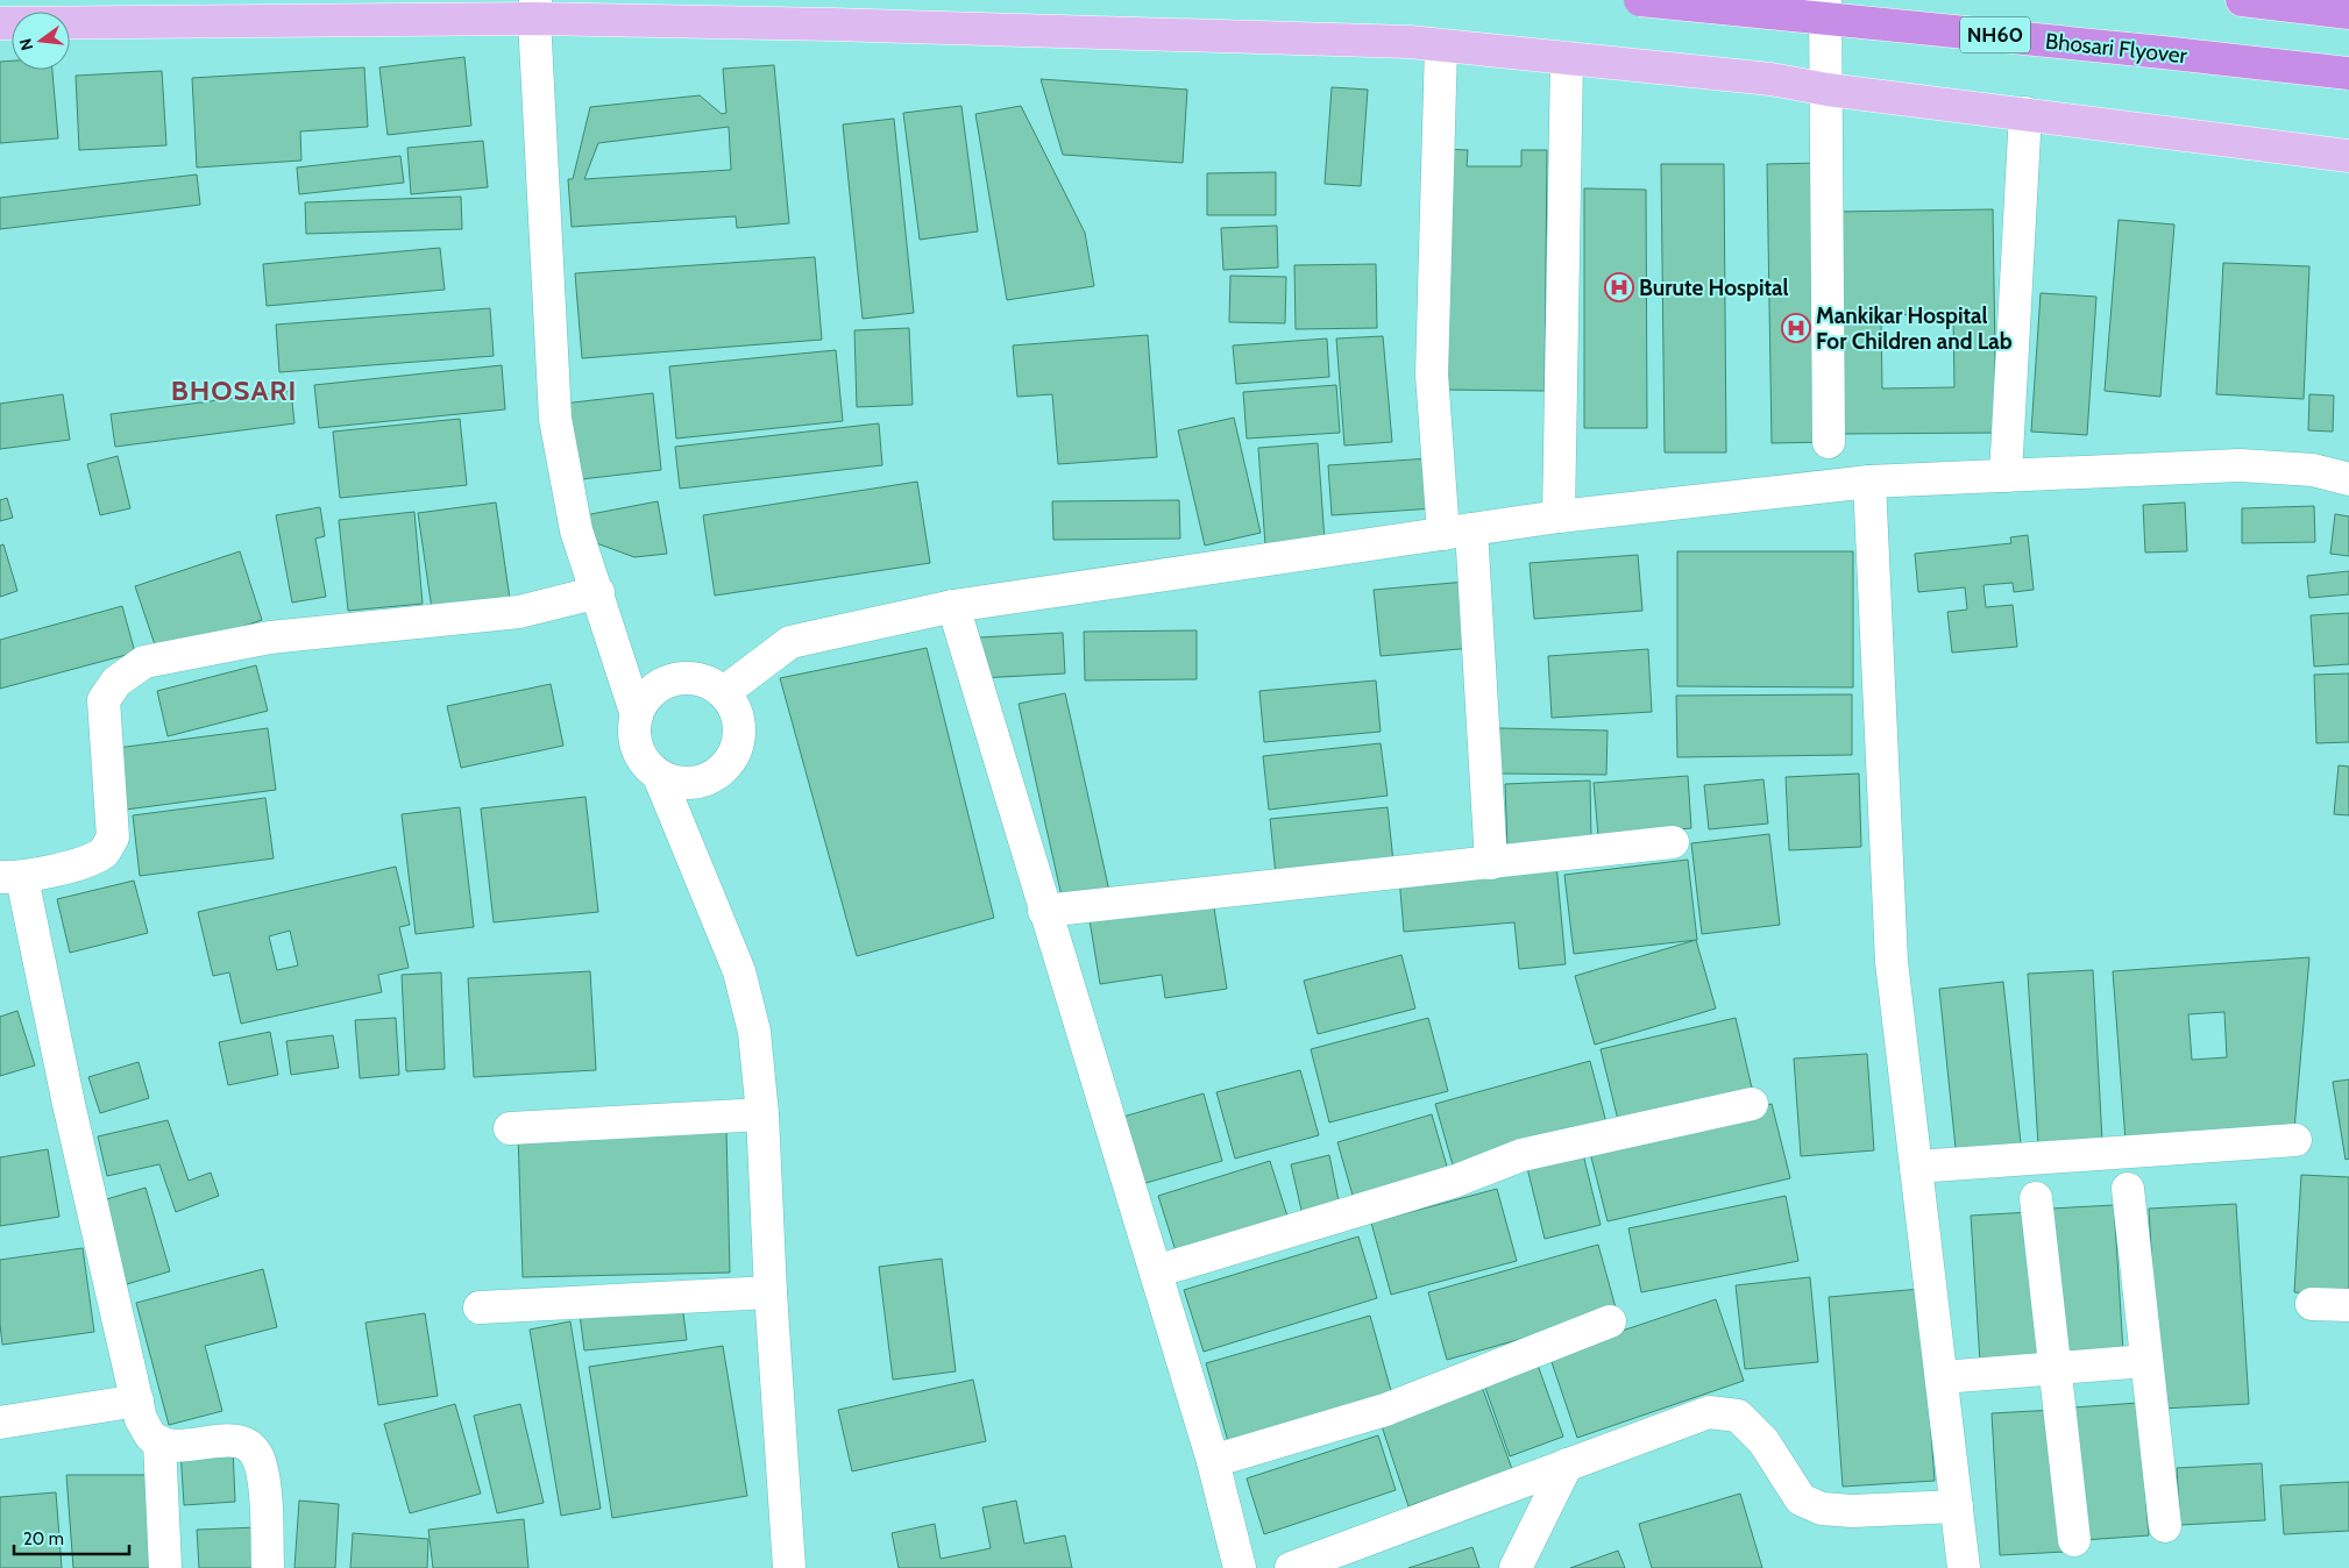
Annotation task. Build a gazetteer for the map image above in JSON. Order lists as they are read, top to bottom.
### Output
{
  "streets": {
    "highway": ["NH60", "Bhosari Flyover"]
  },
  "districts": ["BHOSARI"],
  "places": {
    "hospital": ["Burute Hospital", "Mankikar Hospital For Children and Lab"]
  },
  "scale_bar": "20 m",
  "north": "left"
}
